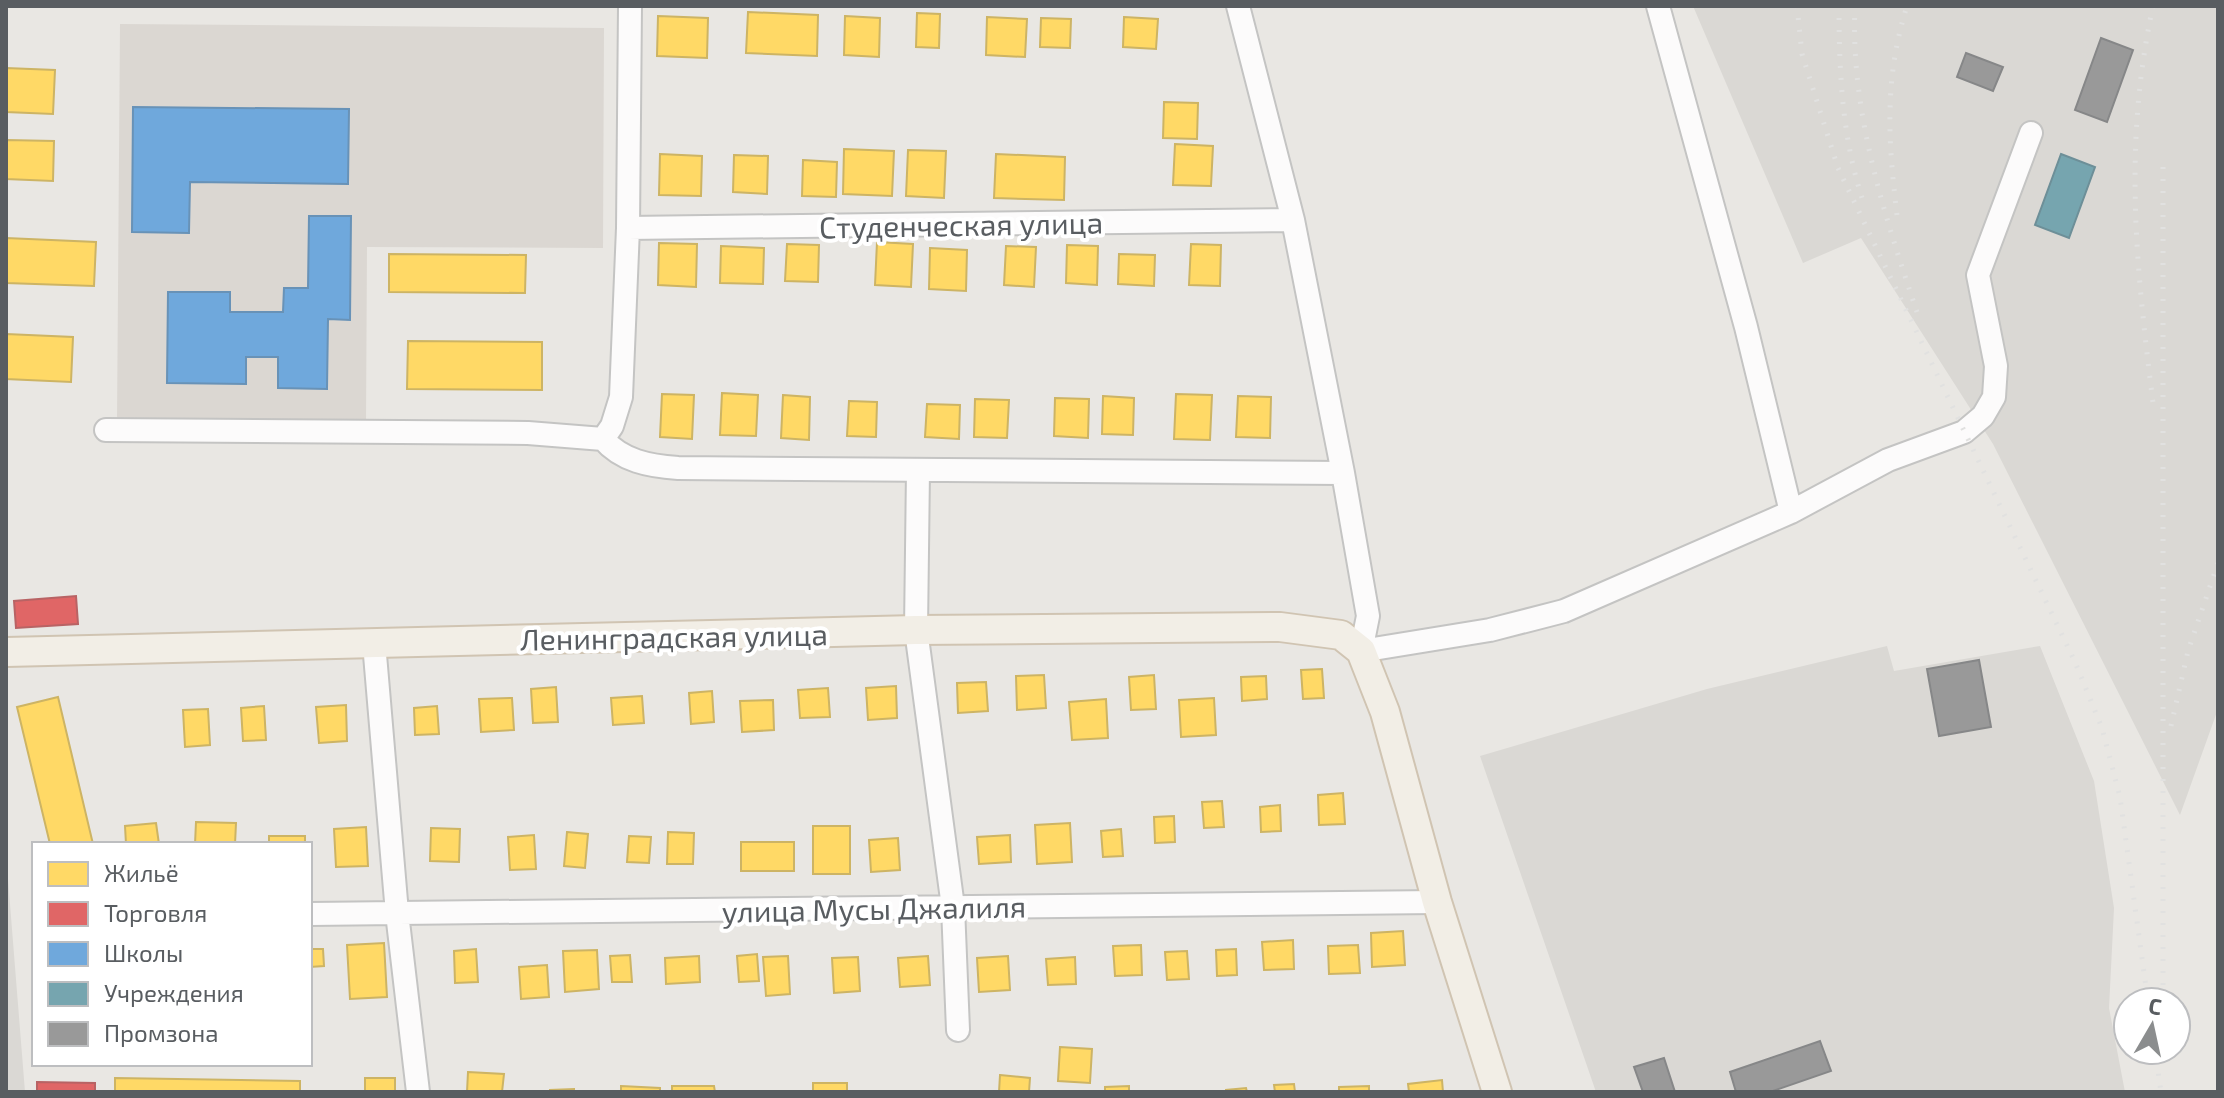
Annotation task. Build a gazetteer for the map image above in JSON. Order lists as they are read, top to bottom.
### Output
{
  "streets": {
    "main road": ["Ленинградская улица"],
    "street": ["Студенческая улица", "улица Мусы Джалиля"]
  },
  "legend": [
    "Жильё",
    "Торговля",
    "Школы",
    "Учреждения",
    "Промзона"
  ],
  "north": "top"
}
